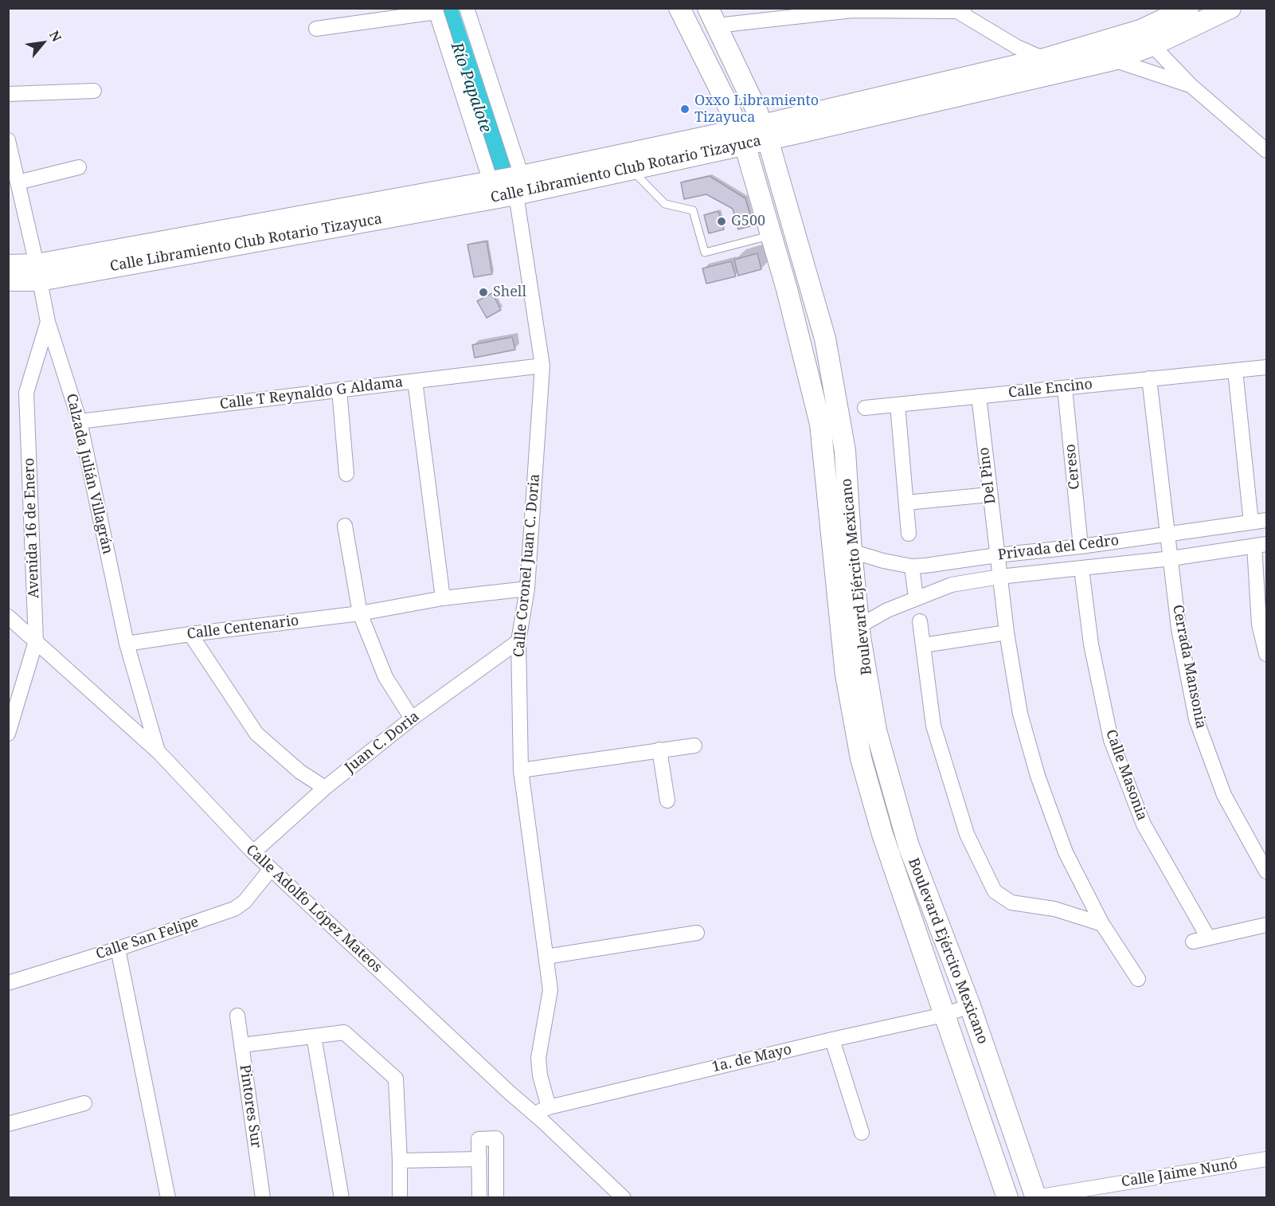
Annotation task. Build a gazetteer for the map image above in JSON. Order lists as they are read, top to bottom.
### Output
{
  "streets": {
    "main road": ["Calle Libramiento Club Rotario Tizayuca", "Boulevard Ejército Mexicano"],
    "street": [
      "Calle Encino",
      "Calle T Reynaldo G Aldama",
      "Cereso",
      "Calzada Julián Villagrán",
      "Del Pino",
      "Avenida 16 de Enero",
      "Privada del Cedro",
      "Calle Coronel Juan C. Doria",
      "Calle Centenario",
      "Cerrada Mansonia",
      "Juan C. Doria",
      "Calle Masonia",
      "Calle Adolfo López Mateos",
      "Calle San Felipe",
      "1a. de Mayo",
      "Pintores Sur",
      "Calle Jaime Nunó"
    ]
  },
  "crossings": [
    ["Calle Libramiento Club Rotario Tizayuca", "Calzada Julián Villagrán"],
    ["Calle Libramiento Club Rotario Tizayuca", "Calle Coronel Juan C. Doria"],
    ["Calle Libramiento Club Rotario Tizayuca", "Boulevard Ejército Mexicano"],
    ["Calle Encino", "Cereso"],
    ["Calle Encino", "Del Pino"],
    ["Calle T Reynaldo G Aldama", "Calzada Julián Villagrán"],
    ["Calle T Reynaldo G Aldama", "Calle Coronel Juan C. Doria"],
    ["Cereso", "Privada del Cedro"],
    ["Calzada Julián Villagrán", "Avenida 16 de Enero"],
    ["Calzada Julián Villagrán", "Calle Centenario"],
    ["Calzada Julián Villagrán", "Calle Adolfo López Mateos"],
    ["Del Pino", "Privada del Cedro"],
    ["Avenida 16 de Enero", "Calle Adolfo López Mateos"],
    ["Privada del Cedro", "Boulevard Ejército Mexicano"],
    ["Privada del Cedro", "Cerrada Mansonia"],
    ["Privada del Cedro", "Calle Masonia"],
    ["Calle Coronel Juan C. Doria", "Calle Centenario"],
    ["Calle Coronel Juan C. Doria", "Juan C. Doria"],
    ["Calle Coronel Juan C. Doria", "1a. de Mayo"],
    ["Boulevard Ejército Mexicano", "1a. de Mayo"],
    ["Boulevard Ejército Mexicano", "Calle Jaime Nunó"],
    ["Juan C. Doria", "Calle Adolfo López Mateos"],
    ["Calle Adolfo López Mateos", "Calle San Felipe"],
    ["Calle Adolfo López Mateos", "1a. de Mayo"]
  ],
  "water": ["Río Papalote"],
  "places": ["Oxxo Libramiento Tizayuca", "G500", "Shell"],
  "north": "top right"
}
